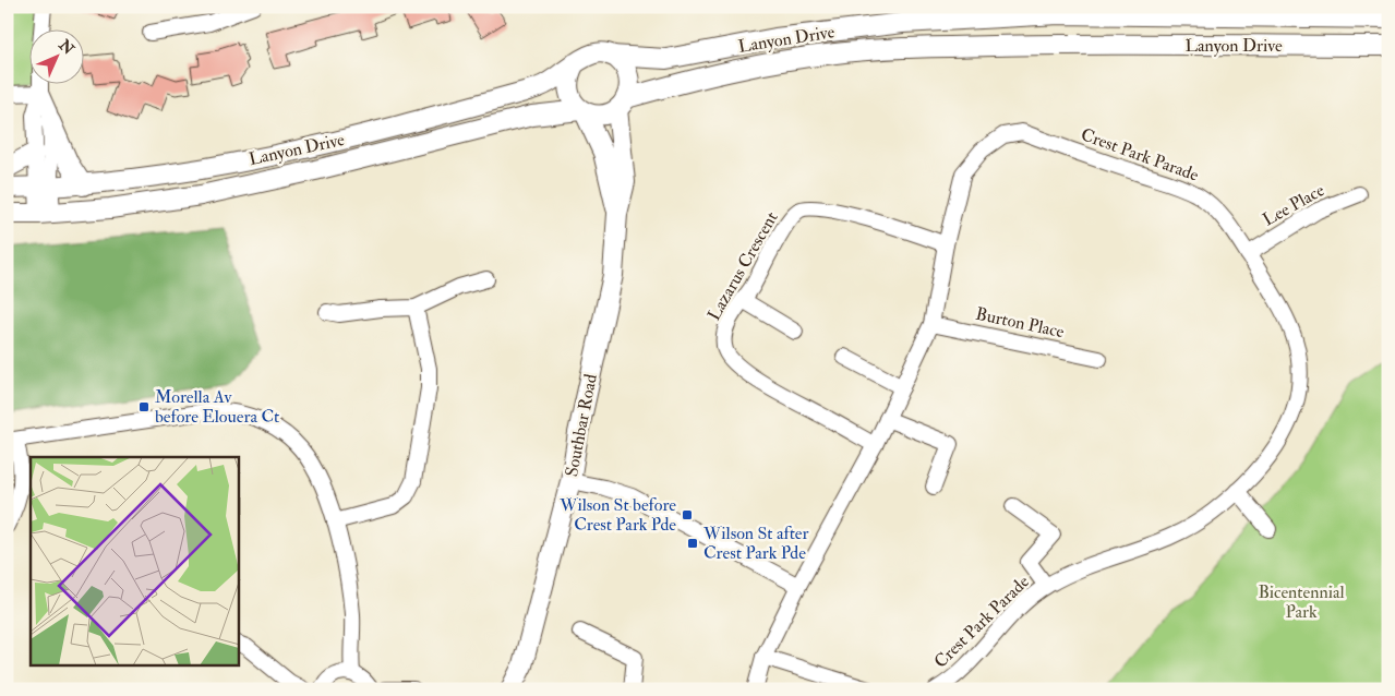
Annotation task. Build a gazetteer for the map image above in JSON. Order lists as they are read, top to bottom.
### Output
{
  "streets": {
    "main road": ["Lanyon Drive", "Southbar Road"],
    "street": [
      "Crest Park Parade",
      "Lee Place",
      "Lazarus Crescent",
      "Burton Place"
    ]
  },
  "crossings": [
    ["Lanyon Drive", "Southbar Road"],
    ["Crest Park Parade", "Lee Place"],
    ["Crest Park Parade", "Lazarus Crescent"],
    ["Crest Park Parade", "Burton Place"]
  ],
  "parks": ["Bicentennial Park"],
  "places": {
    "transit": ["Morella Av before Elouera Ct", "Wilson St before Crest Park Pde", "Wilson St after Crest Park Pde"]
  },
  "north": "top right"
}
